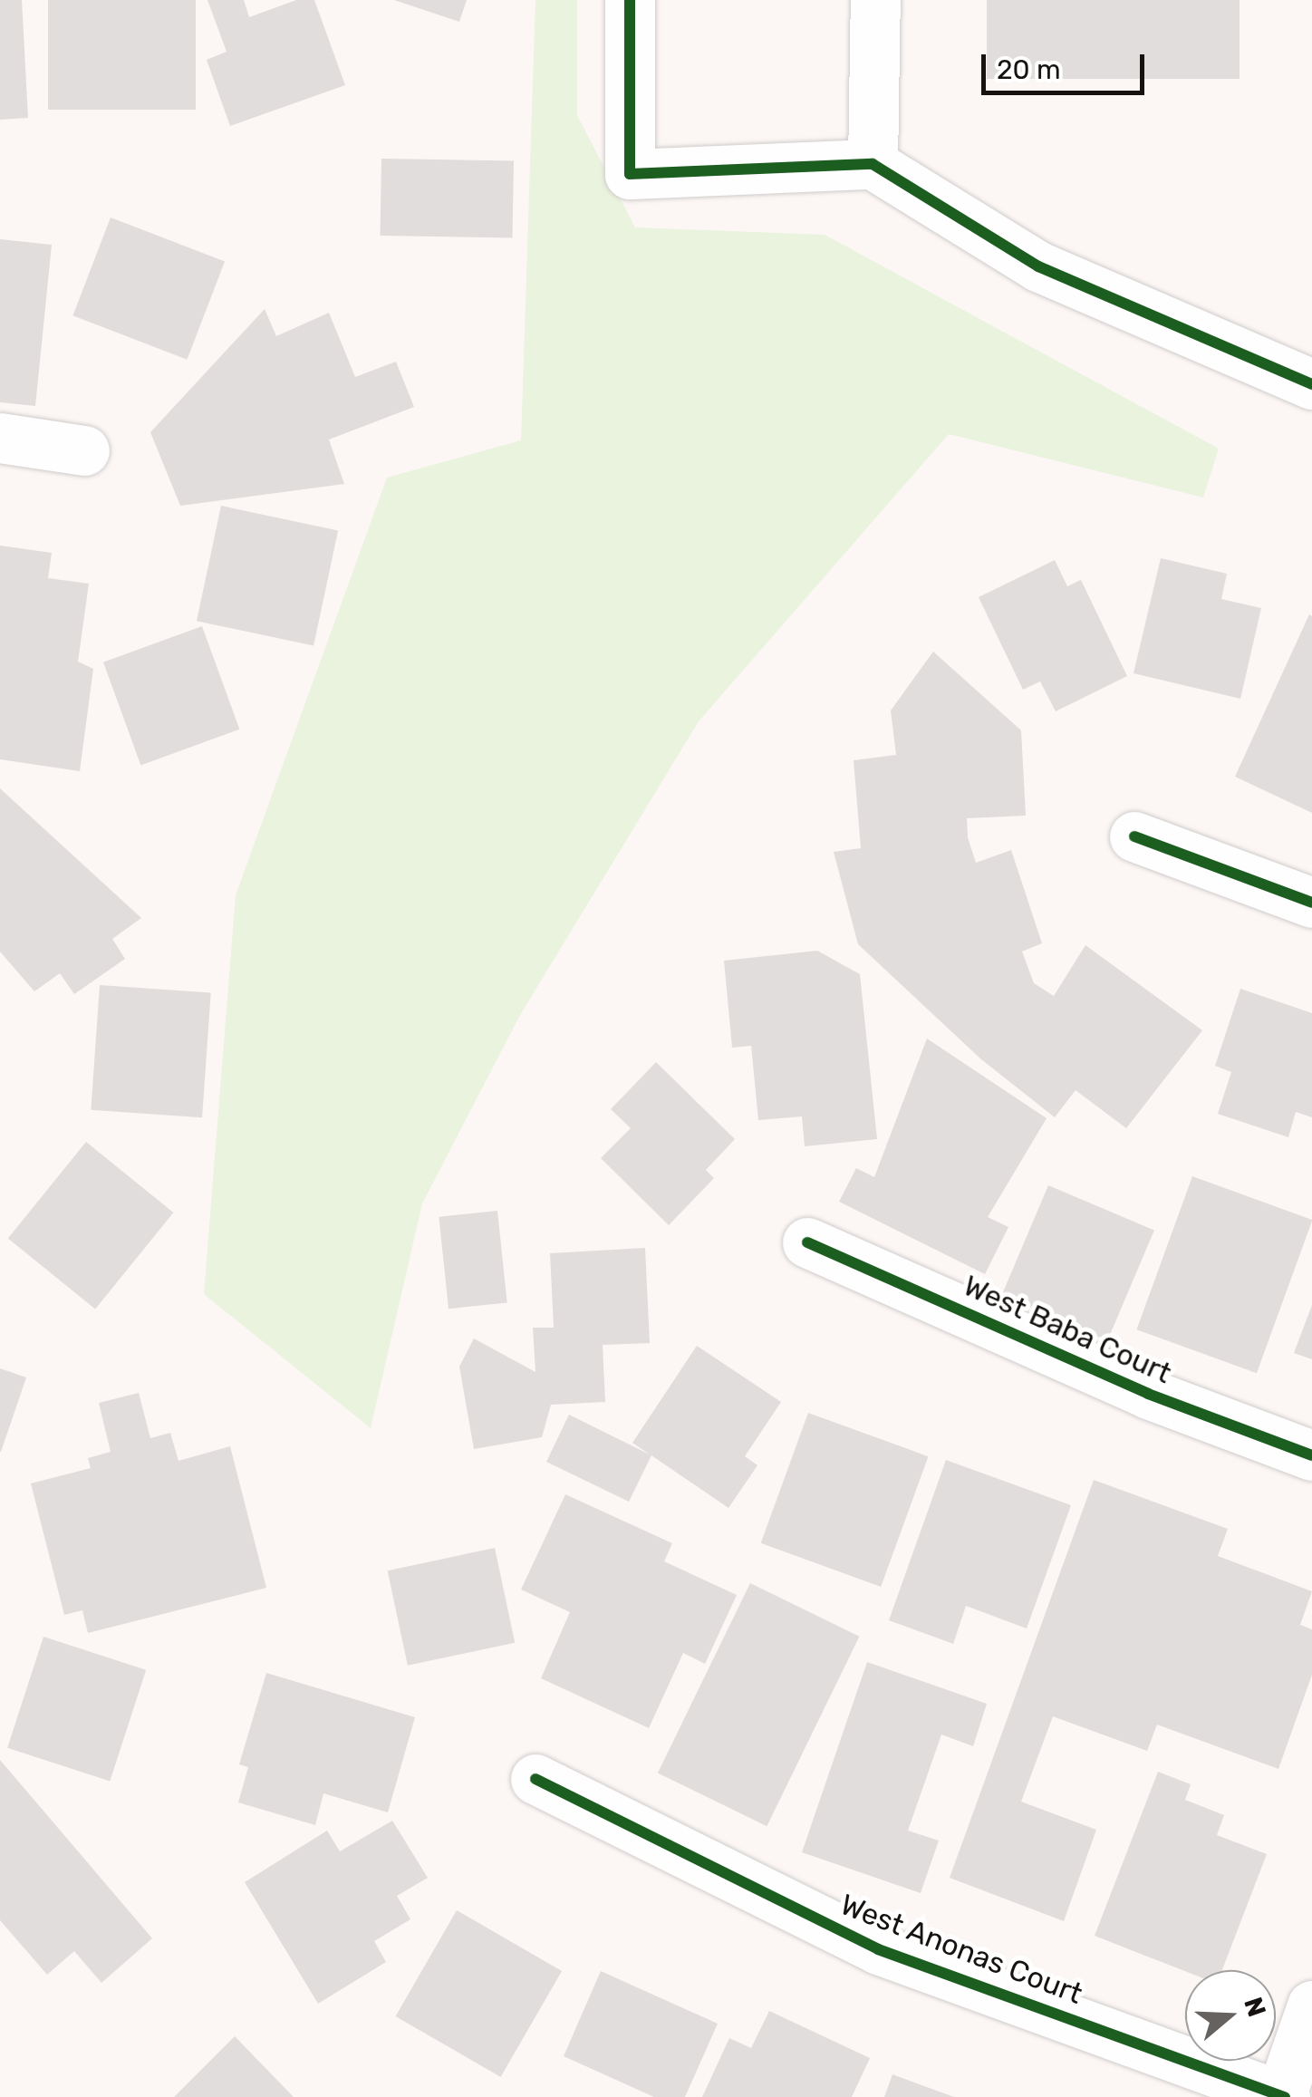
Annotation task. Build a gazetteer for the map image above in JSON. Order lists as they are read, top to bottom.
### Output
{
  "streets": {
    "street": ["West Baba Court", "West Anonas Court"]
  },
  "scale_bar": "20 m",
  "north": "right"
}
